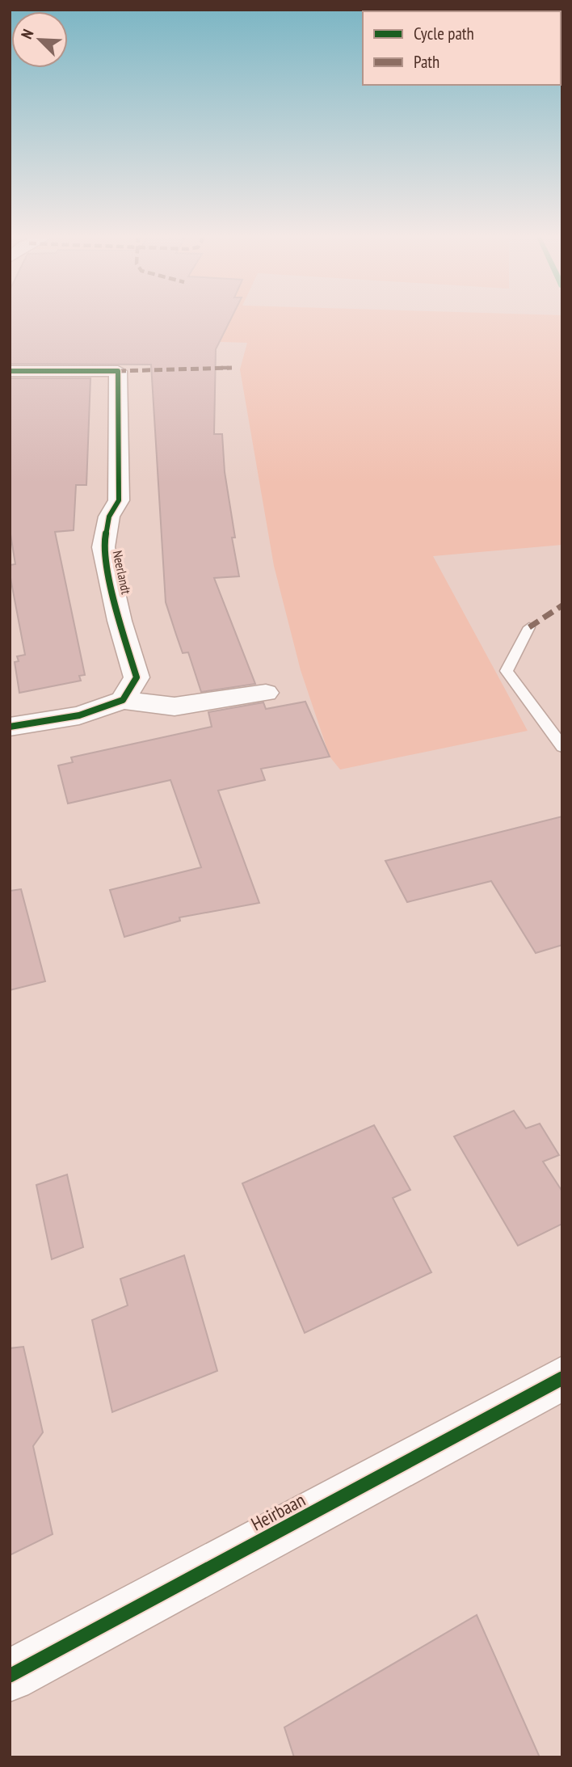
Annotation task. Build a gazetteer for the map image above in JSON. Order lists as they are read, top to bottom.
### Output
{
  "streets": {
    "street": ["Neerlandt", "Heirbaan"]
  },
  "legend": ["Cycle path", "Path"],
  "north": "top left"
}
